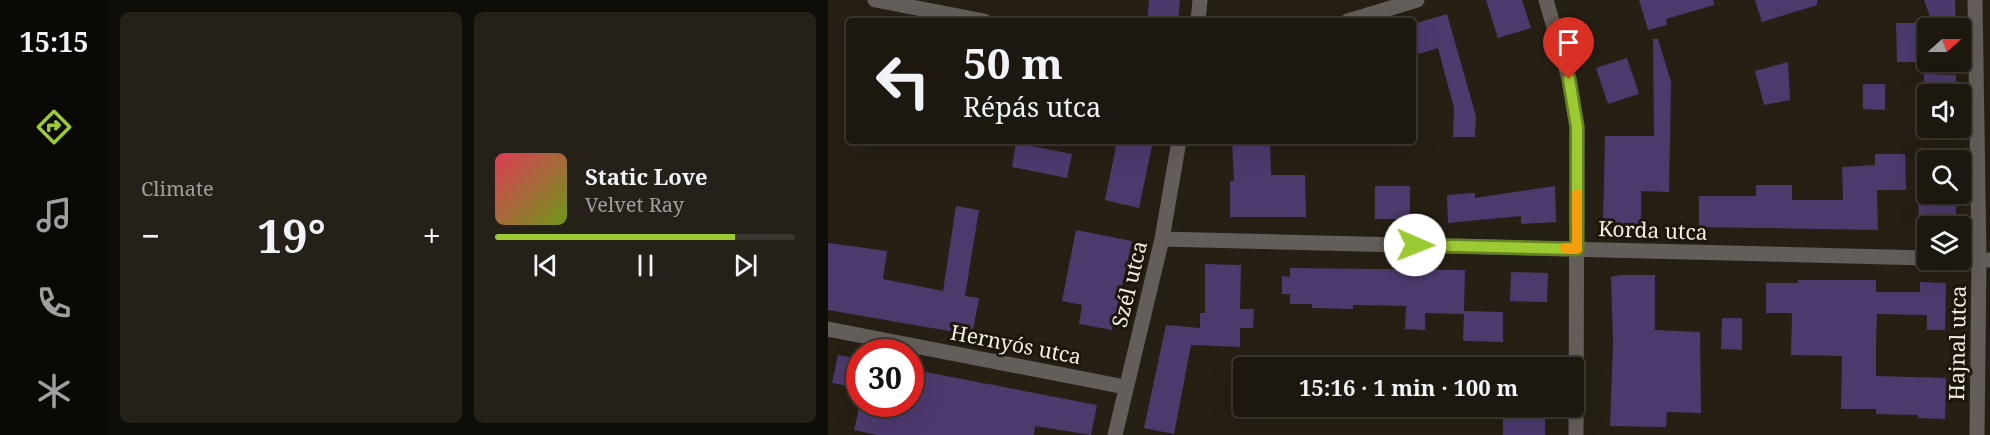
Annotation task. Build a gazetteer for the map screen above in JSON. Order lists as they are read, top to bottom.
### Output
{
  "streets": {
    "street": [
      "Korda utca",
      "Szél utca",
      "Hajnal utca",
      "Hernyós utca"
    ]
  },
  "crossings": [
    ["Korda utca", "Szél utca"],
    ["Szél utca", "Hernyós utca"]
  ],
  "north": "right",
  "page": {
    "tabs": "15:15",
    "tile": "Climate",
    "turn": ["50 m", "Répás utca"],
    "song": ["Static Love", "Velvet Ray"],
    "heat": ["−", "19°", "+"],
    "limit": "30",
    "trip": "15:16 · 1 min · 100 m"
  }
}
